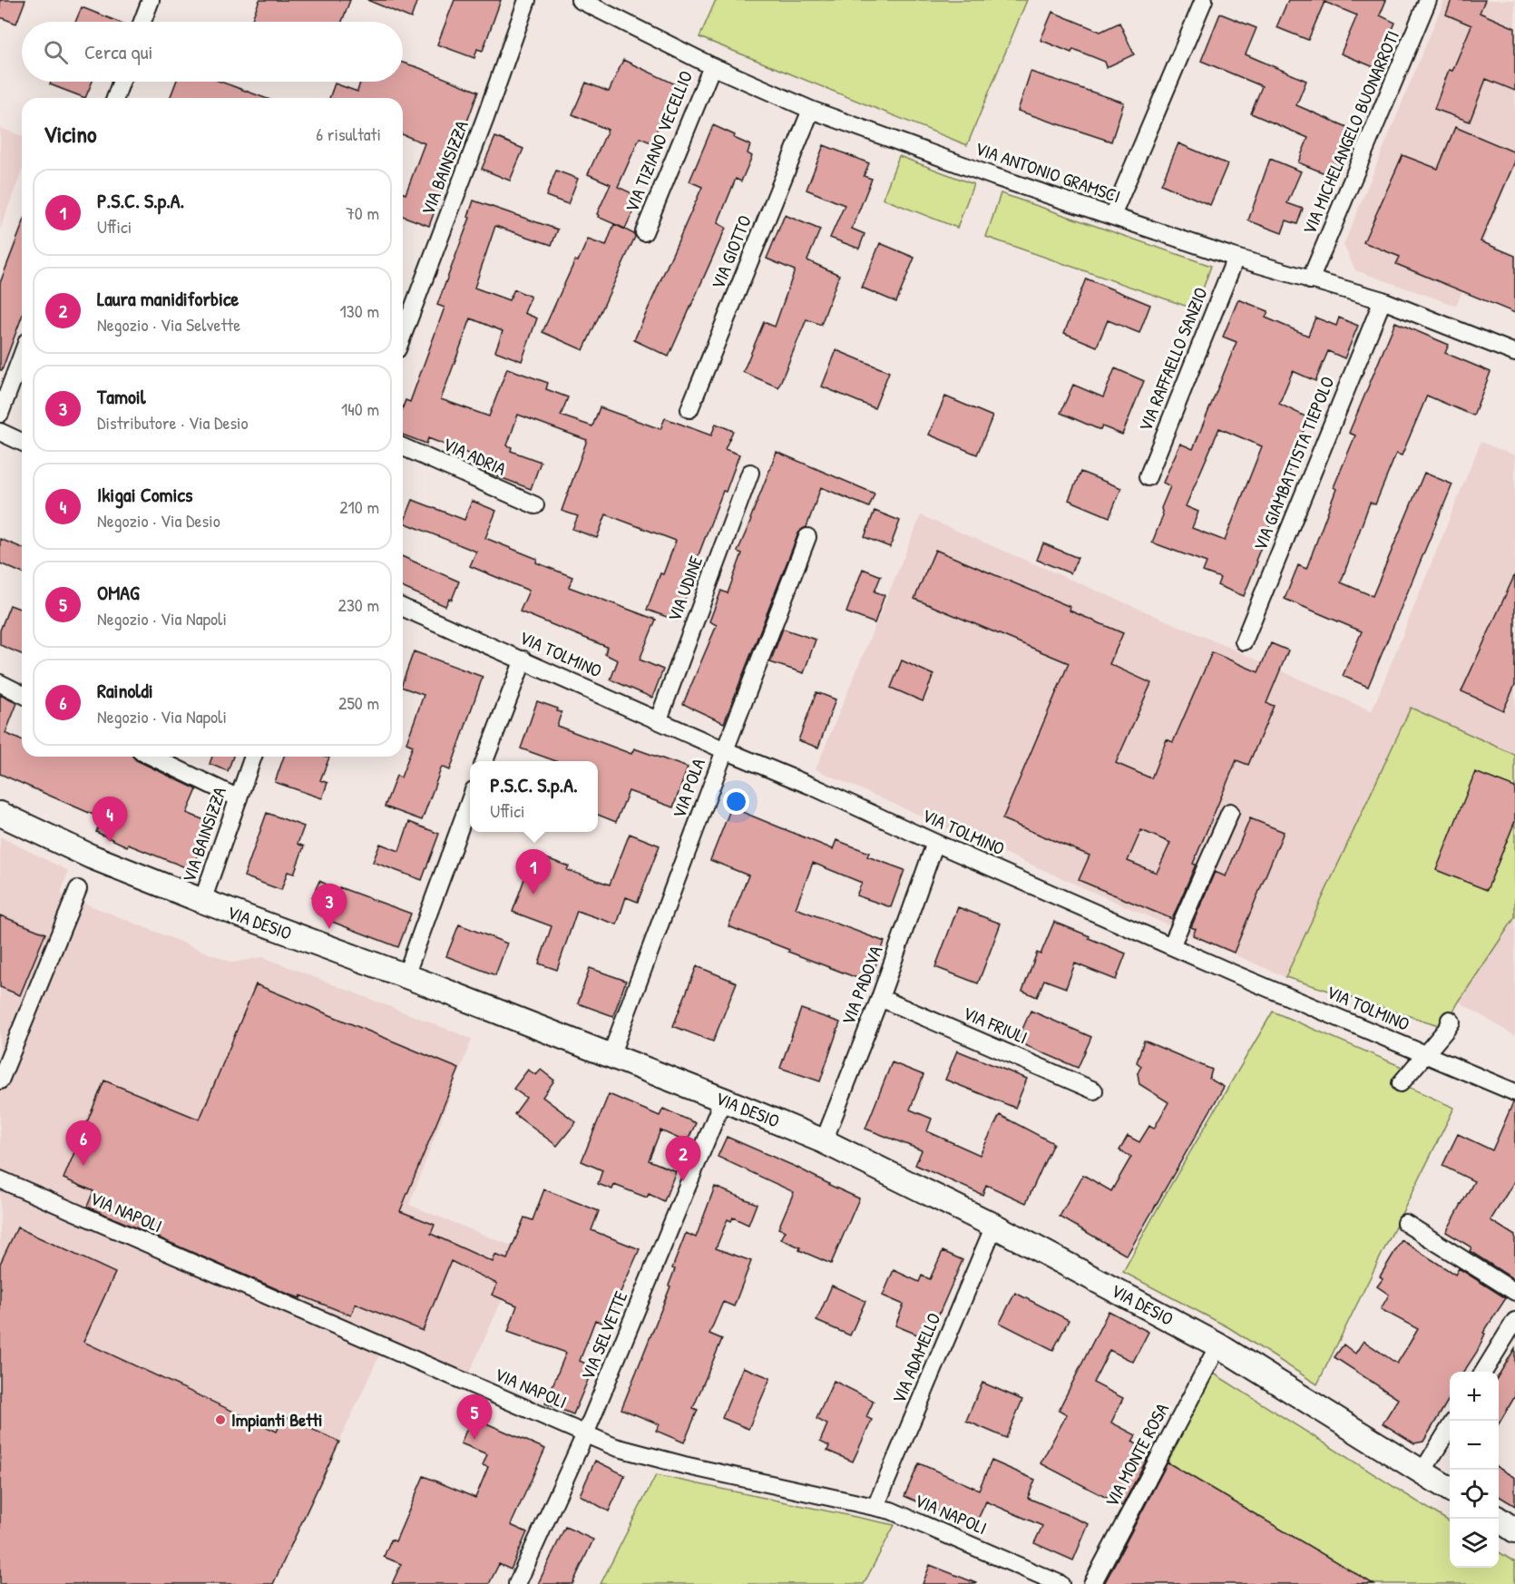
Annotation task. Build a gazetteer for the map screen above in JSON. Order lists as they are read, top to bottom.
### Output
{
  "streets": {
    "street": [
      "VIA MICHELANGELO BUONARROTI",
      "VIA TIZIANO VECELLIO",
      "VIA BAINSIZZA",
      "VIA ANTONIO GRAMSCI",
      "VIA GIOTTO",
      "VIA RAFFAELLO SANZIO",
      "VIA ADRIA",
      "VIA GIAMBATTISTA TIEPOLO",
      "VIA UDINE",
      "VIA TOLMINO",
      "VIA POLA",
      "VIA DESIO",
      "VIA PADOVA",
      "VIA FRIULI",
      "VIA NAPOLI",
      "VIA SELVETTE",
      "VIA ADAMELLO",
      "VIA MONTE ROSA"
    ]
  },
  "crossings": [
    ["VIA MICHELANGELO BUONARROTI", "VIA ANTONIO GRAMSCI"],
    ["VIA TIZIANO VECELLIO", "VIA ANTONIO GRAMSCI"],
    ["VIA BAINSIZZA", "VIA DESIO"],
    ["VIA ANTONIO GRAMSCI", "VIA GIOTTO"],
    ["VIA ANTONIO GRAMSCI", "VIA RAFFAELLO SANZIO"],
    ["VIA ANTONIO GRAMSCI", "VIA GIAMBATTISTA TIEPOLO"],
    ["VIA UDINE", "VIA TOLMINO"],
    ["VIA TOLMINO", "VIA POLA"],
    ["VIA TOLMINO", "VIA PADOVA"],
    ["VIA POLA", "VIA DESIO"],
    ["VIA DESIO", "VIA PADOVA"],
    ["VIA DESIO", "VIA SELVETTE"],
    ["VIA DESIO", "VIA ADAMELLO"],
    ["VIA DESIO", "VIA MONTE ROSA"],
    ["VIA PADOVA", "VIA FRIULI"],
    ["VIA NAPOLI", "VIA SELVETTE"],
    ["VIA NAPOLI", "VIA ADAMELLO"]
  ],
  "places": ["Impianti Betti"],
  "page": {
    "search": "Cerca qui",
    "heading": ["Vicino", "6 risultati"],
    "list": [
      {
        "mark": "1",
        "name": "P.S.C. S.p.A.",
        "note": "Uffici",
        "value": "70 m"
      },
      {
        "mark": "2",
        "name": "Laura manidiforbice",
        "note": "Negozio · Via Selvette",
        "value": "130 m"
      },
      {
        "mark": "3",
        "name": "Tamoil",
        "note": "Distributore · Via Desio",
        "value": "140 m"
      },
      {
        "mark": "4",
        "name": "Ikigai Comics",
        "note": "Negozio · Via Desio",
        "value": "210 m"
      },
      {
        "mark": "5",
        "name": "OMAG",
        "note": "Negozio · Via Napoli",
        "value": "230 m"
      },
      {
        "mark": "6",
        "name": "Rainoldi",
        "note": "Negozio · Via Napoli",
        "value": "250 m"
      }
    ],
    "popup": ["P.S.C. S.p.A.", "Uffici"],
    "pins": [
      "4",
      "1",
      "3",
      "6",
      "2",
      "5"
    ],
    "map_buttons": ["+", "−"]
  }
}
